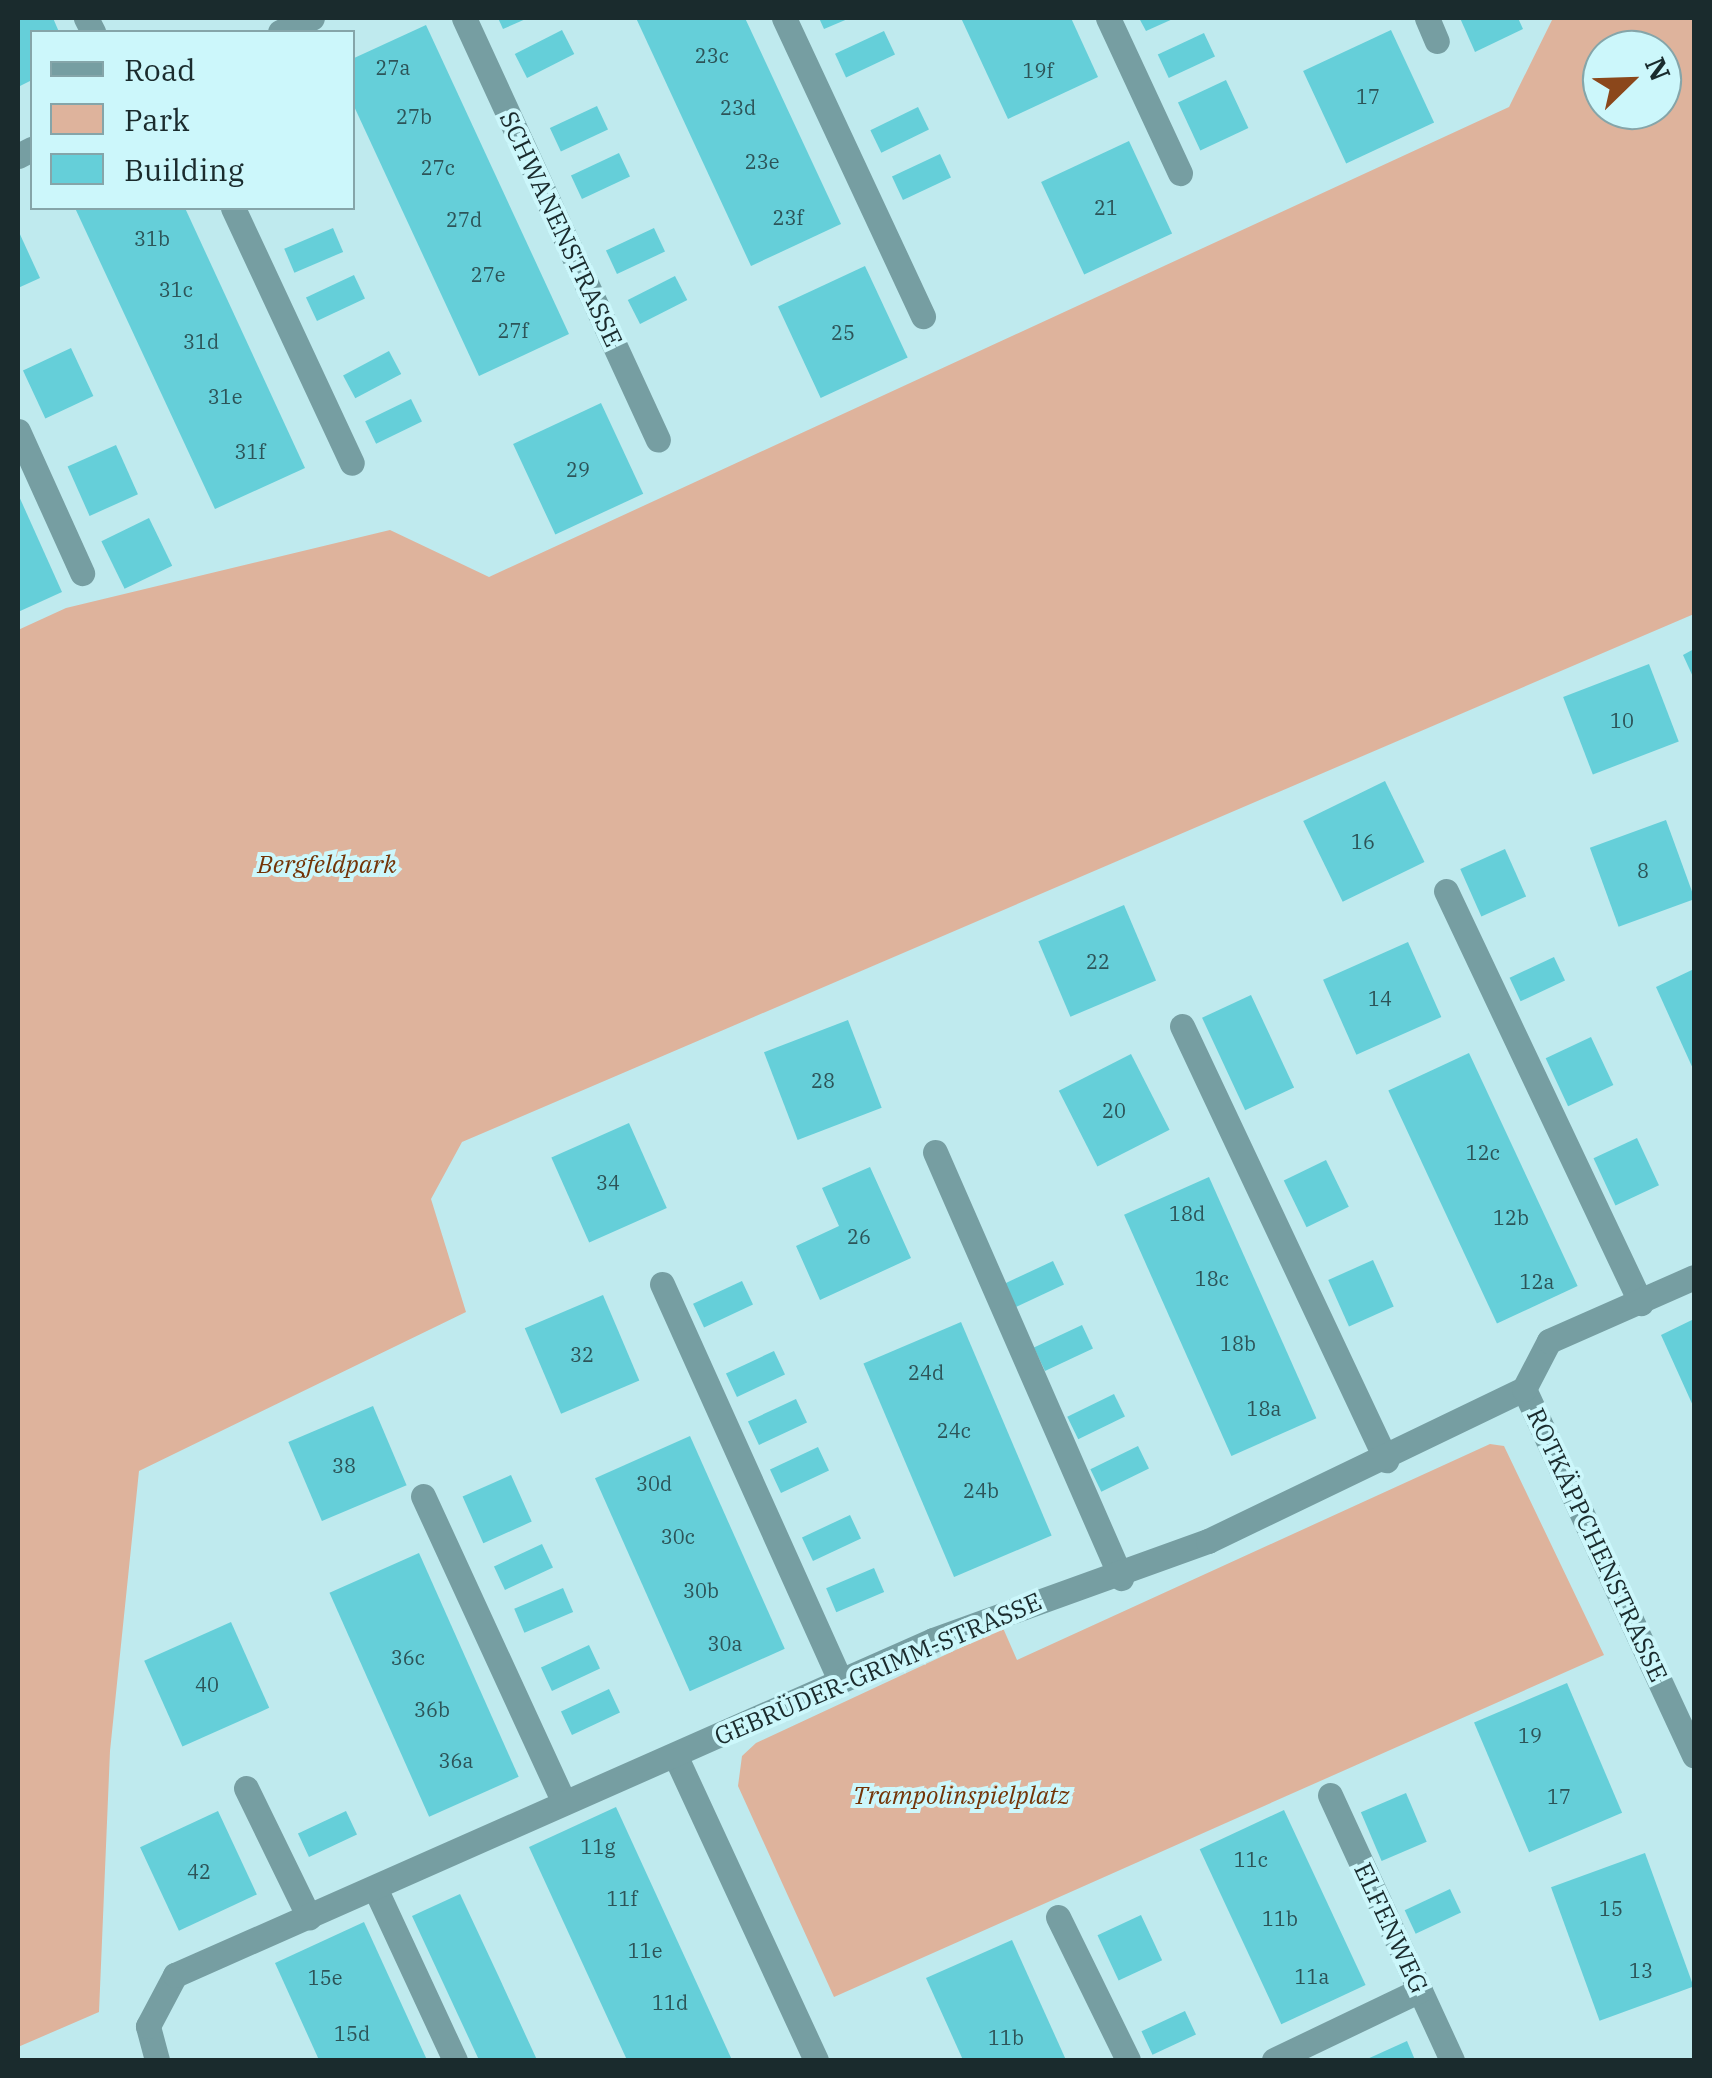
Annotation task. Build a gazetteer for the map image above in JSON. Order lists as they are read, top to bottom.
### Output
{
  "streets": {
    "street": [
      "SCHWANENSTRASSE",
      "ROTKÄPPCHENSTRASSE",
      "GEBRÜDER-GRIMM-STRASSE",
      "ELFENWEG"
    ]
  },
  "crossings": [
    ["ROTKÄPPCHENSTRASSE", "GEBRÜDER-GRIMM-STRASSE"]
  ],
  "parks": ["Bergfeldpark", "Trampolinspielplatz"],
  "house_numbers": [
    "23c",
    "27a",
    "19f",
    "17",
    "23d",
    "27b",
    "23e",
    "27c",
    "21",
    "23f",
    "27d",
    "31b",
    "27e",
    "31c",
    "27f",
    "25",
    "31d",
    "31e",
    "31f",
    "29",
    "10",
    "16",
    "8",
    "22",
    "14",
    "28",
    "20",
    "12c",
    "34",
    "18d",
    "12b",
    "26",
    "18c",
    "12a",
    "18b",
    "32",
    "24d",
    "18a",
    "24c",
    "38",
    "30d",
    "24b",
    "30c",
    "30b",
    "30a",
    "36c",
    "40",
    "36b",
    "19",
    "36a",
    "17",
    "11g",
    "11c",
    "42",
    "11f",
    "15",
    "11b",
    "11e",
    "13",
    "11a",
    "15e",
    "11d",
    "15d",
    "11b"
  ],
  "legend": ["Road", "Park", "Building"],
  "north": "top right"
}
